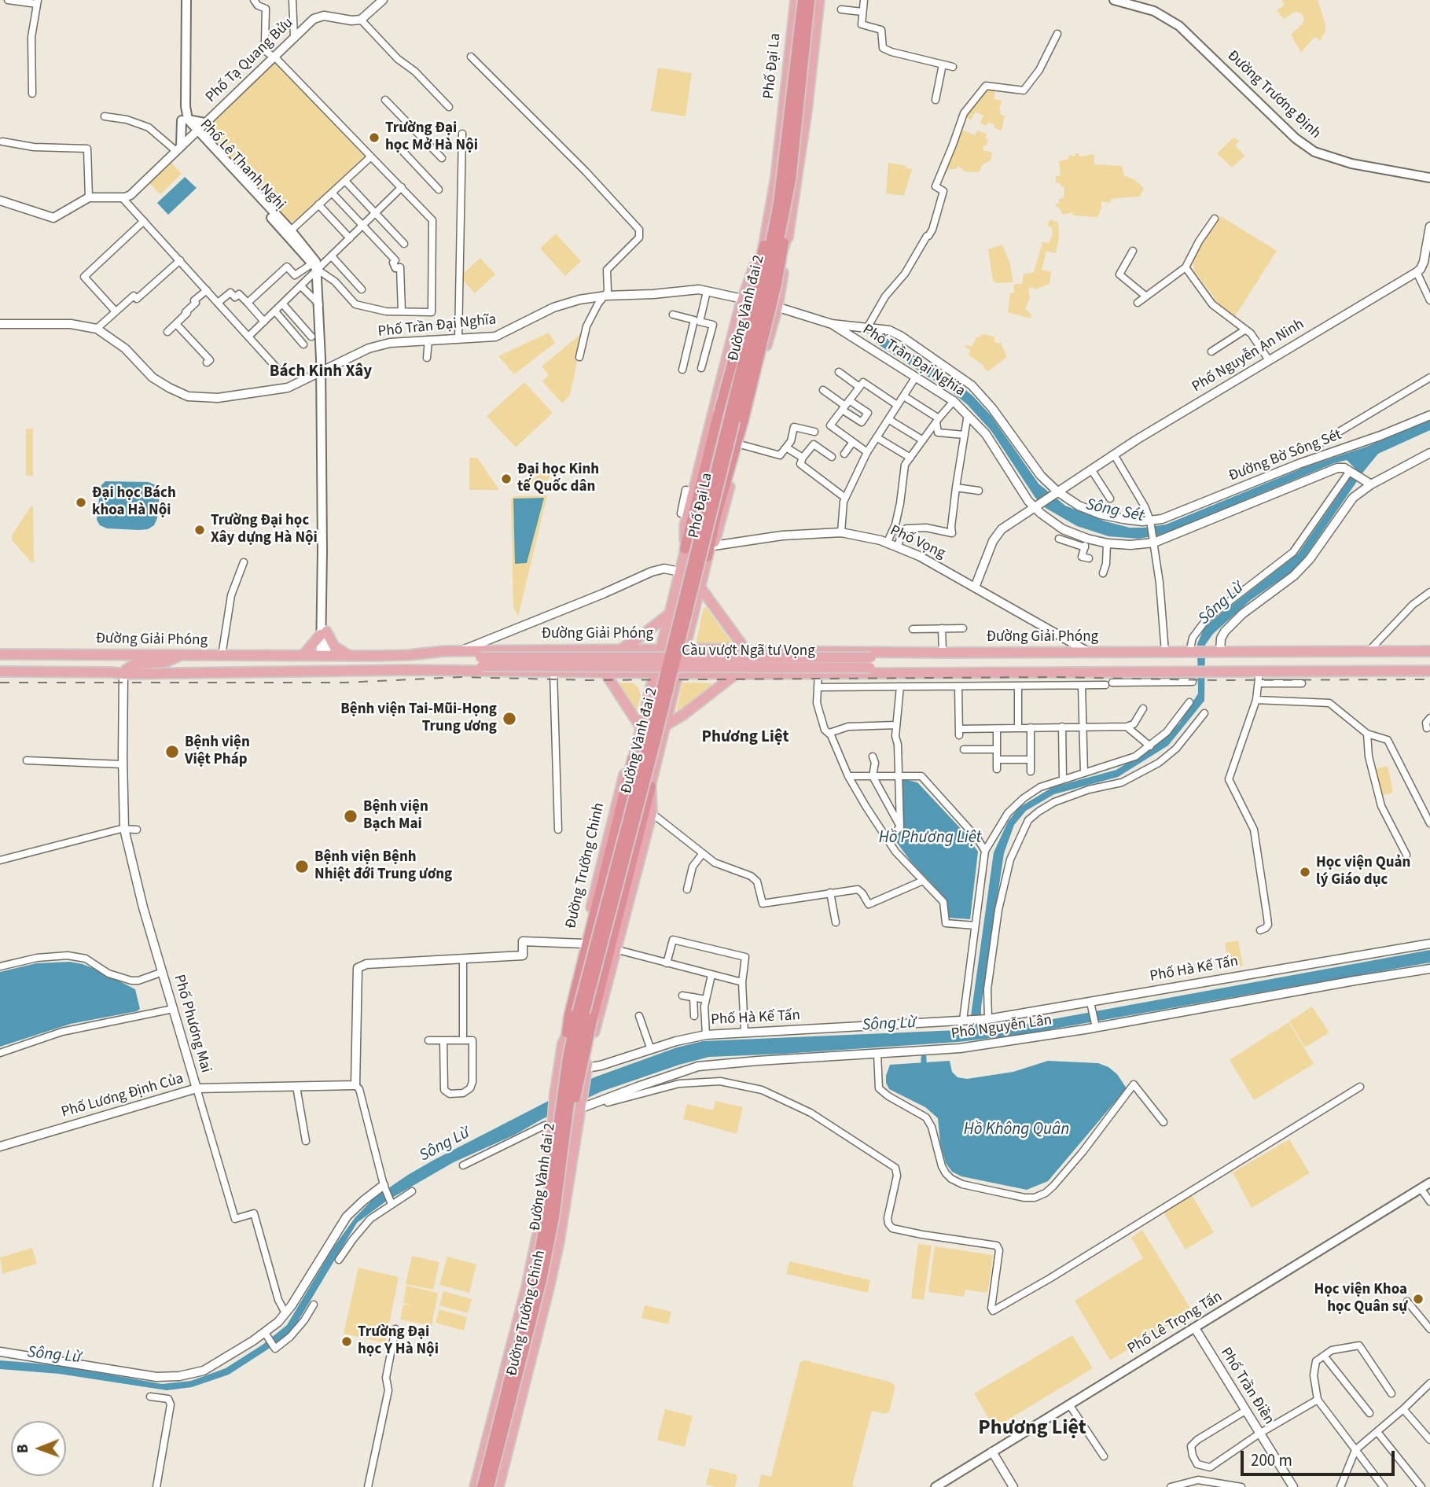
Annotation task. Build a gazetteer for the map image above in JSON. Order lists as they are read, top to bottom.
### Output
{
  "streets": {
    "highway": ["Đường Vành đai 2"],
    "main road": [
      "Phố Đại La",
      "Đường Trương Định",
      "Phố Lê Thanh Nghị",
      "Đường Giải Phóng",
      "Cầu vượt Ngã tư Vọng",
      "Đường Trường Chinh",
      "Phố Lê Trọng Tấn"
    ],
    "street": [
      "Phố Tạ Quang Bửu",
      "Phố Trần Đại Nghĩa",
      "Phố Nguyễn An Ninh",
      "Đường Bờ Sông Sét",
      "Phố Vọng",
      "Phố Hà Kế Tấn",
      "Phố Phương Mai",
      "Phố Nguyễn Lân",
      "Phố Lương Định Của",
      "Phố Trần Điền"
    ]
  },
  "crossings": [
    ["Phố Tạ Quang Bửu", "Phố Lê Thanh Nghị"],
    ["Phố Đại La", "Phố Trần Đại Nghĩa"],
    ["Phố Đại La", "Phố Vọng"],
    ["Phố Đại La", "Đường Trường Chinh"],
    ["Phố Lê Thanh Nghị", "Phố Trần Đại Nghĩa"],
    ["Phố Lê Thanh Nghị", "Đường Giải Phóng"],
    ["Phố Trần Đại Nghĩa", "Phố Nguyễn An Ninh"],
    ["Phố Trần Đại Nghĩa", "Đường Bờ Sông Sét"],
    ["Phố Vọng", "Đường Giải Phóng"],
    ["Đường Giải Phóng", "Cầu vượt Ngã tư Vọng"],
    ["Đường Giải Phóng", "Đường Trường Chinh"],
    ["Đường Trường Chinh", "Phố Hà Kế Tấn"],
    ["Đường Trường Chinh", "Phố Nguyễn Lân"],
    ["Phố Phương Mai", "Phố Lương Định Của"],
    ["Phố Lê Trọng Tấn", "Phố Trần Điền"]
  ],
  "districts": ["Bách Kinh Xây", "Phương Liệt", "Phương Liệt"],
  "water": [
    "Sông Sét",
    "Sông Lừ",
    "Hồ Phương Liệt",
    "Hồ Không Quân"
  ],
  "places": [
    "Trường Đại học Mở Hà Nội",
    "Đại học Kinh tế Quốc dân",
    "Đại học Bách khoa Hà Nội",
    "Trường Đại học Xây dựng Hà Nội",
    "Bệnh viện Tai-Mũi-Họng Trung ương",
    "Bệnh viện Việt Pháp",
    "Bệnh viện Bạch Mai",
    "Bệnh viện Bệnh Nhiệt đới Trung ương",
    "Học viện Quản lý Giáo dục",
    "Học viện Khoa học Quân sự",
    "Trường Đại học Y Hà Nội"
  ],
  "scale_bar": "200 m",
  "north": "left"
}
